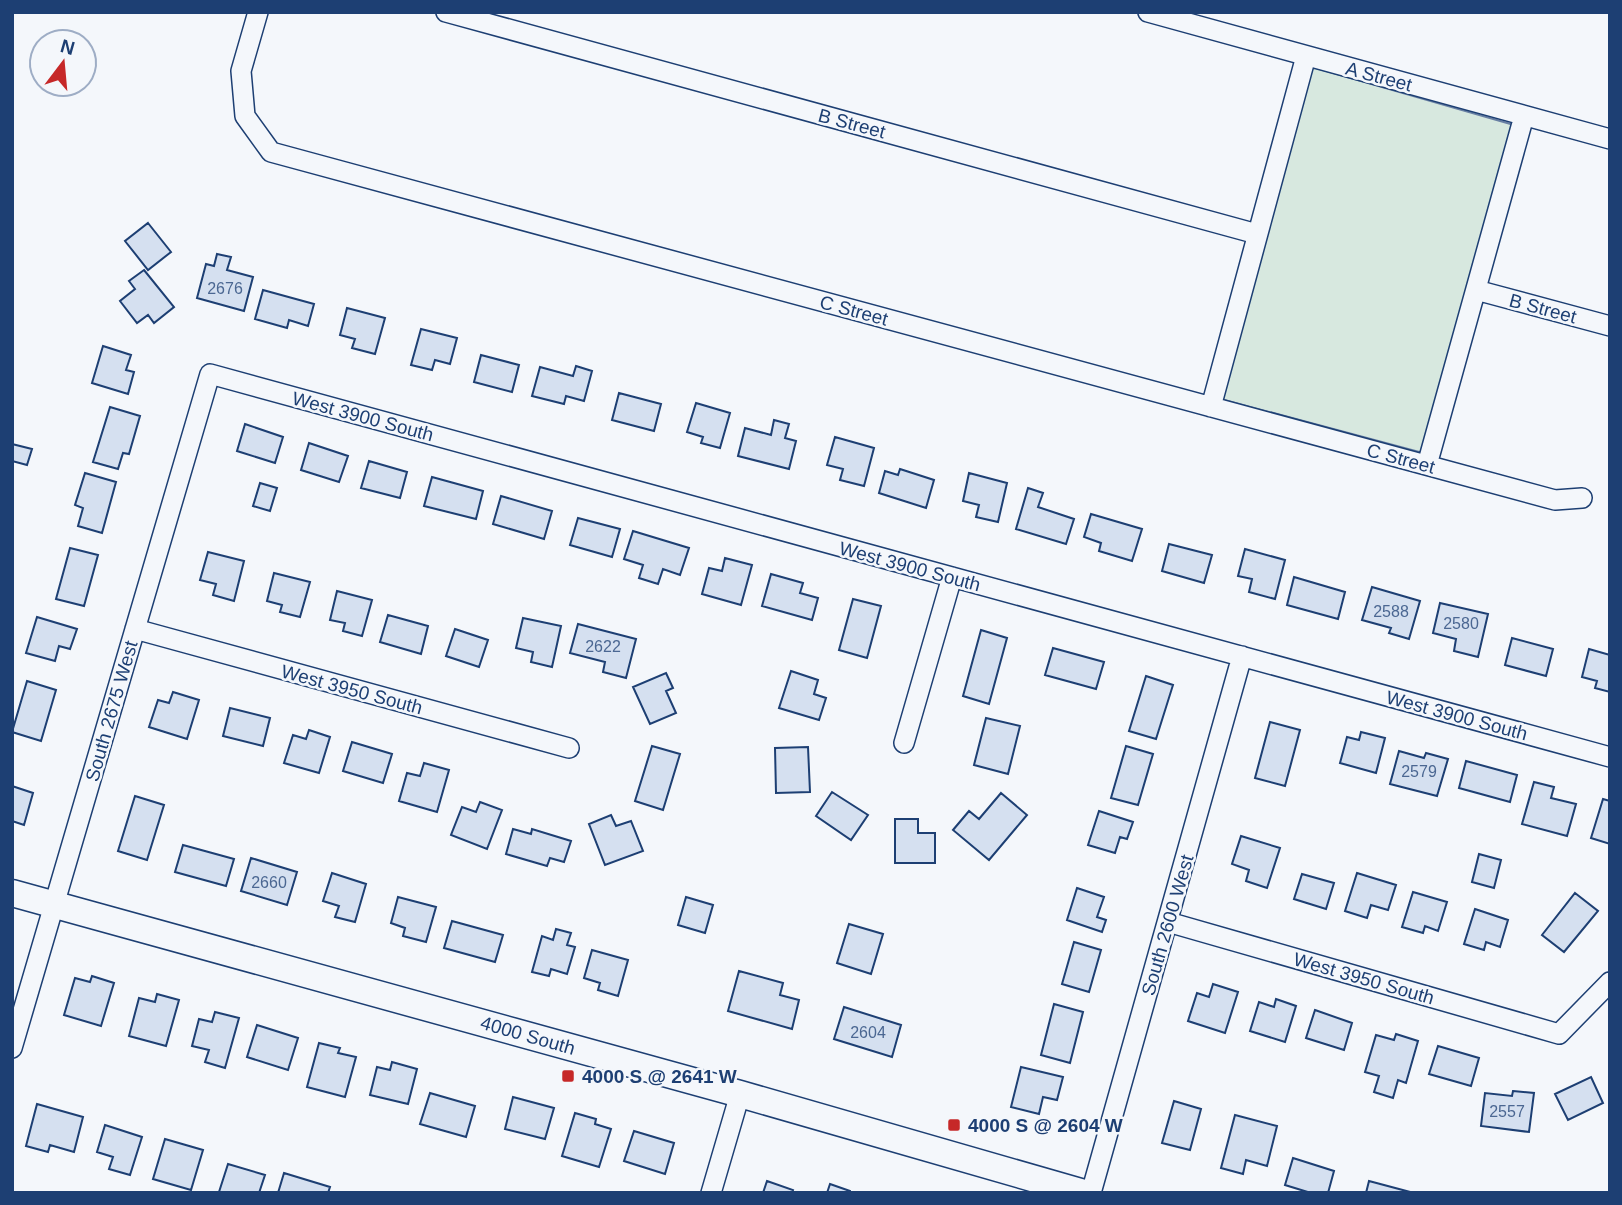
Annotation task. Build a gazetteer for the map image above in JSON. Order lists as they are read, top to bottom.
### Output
{
  "streets": {
    "street": [
      "A Street",
      "B Street",
      "C Street",
      "West 3900 South",
      "West 3950 South",
      "South 2675 West",
      "South 2600 West",
      "4000 South"
    ]
  },
  "crossings": [
    ["West 3900 South", "South 2675 West"],
    ["West 3900 South", "South 2600 West"],
    ["West 3950 South", "South 2675 West"],
    ["West 3950 South", "South 2600 West"],
    ["South 2675 West", "4000 South"]
  ],
  "places": {
    "transit": ["4000 S @ 2641 W", "4000 S @ 2604 W"]
  },
  "house_numbers": [
    "2676",
    "2588",
    "2580",
    "2622",
    "2579",
    "2660",
    "2604",
    "2557"
  ],
  "north": "top"
}
